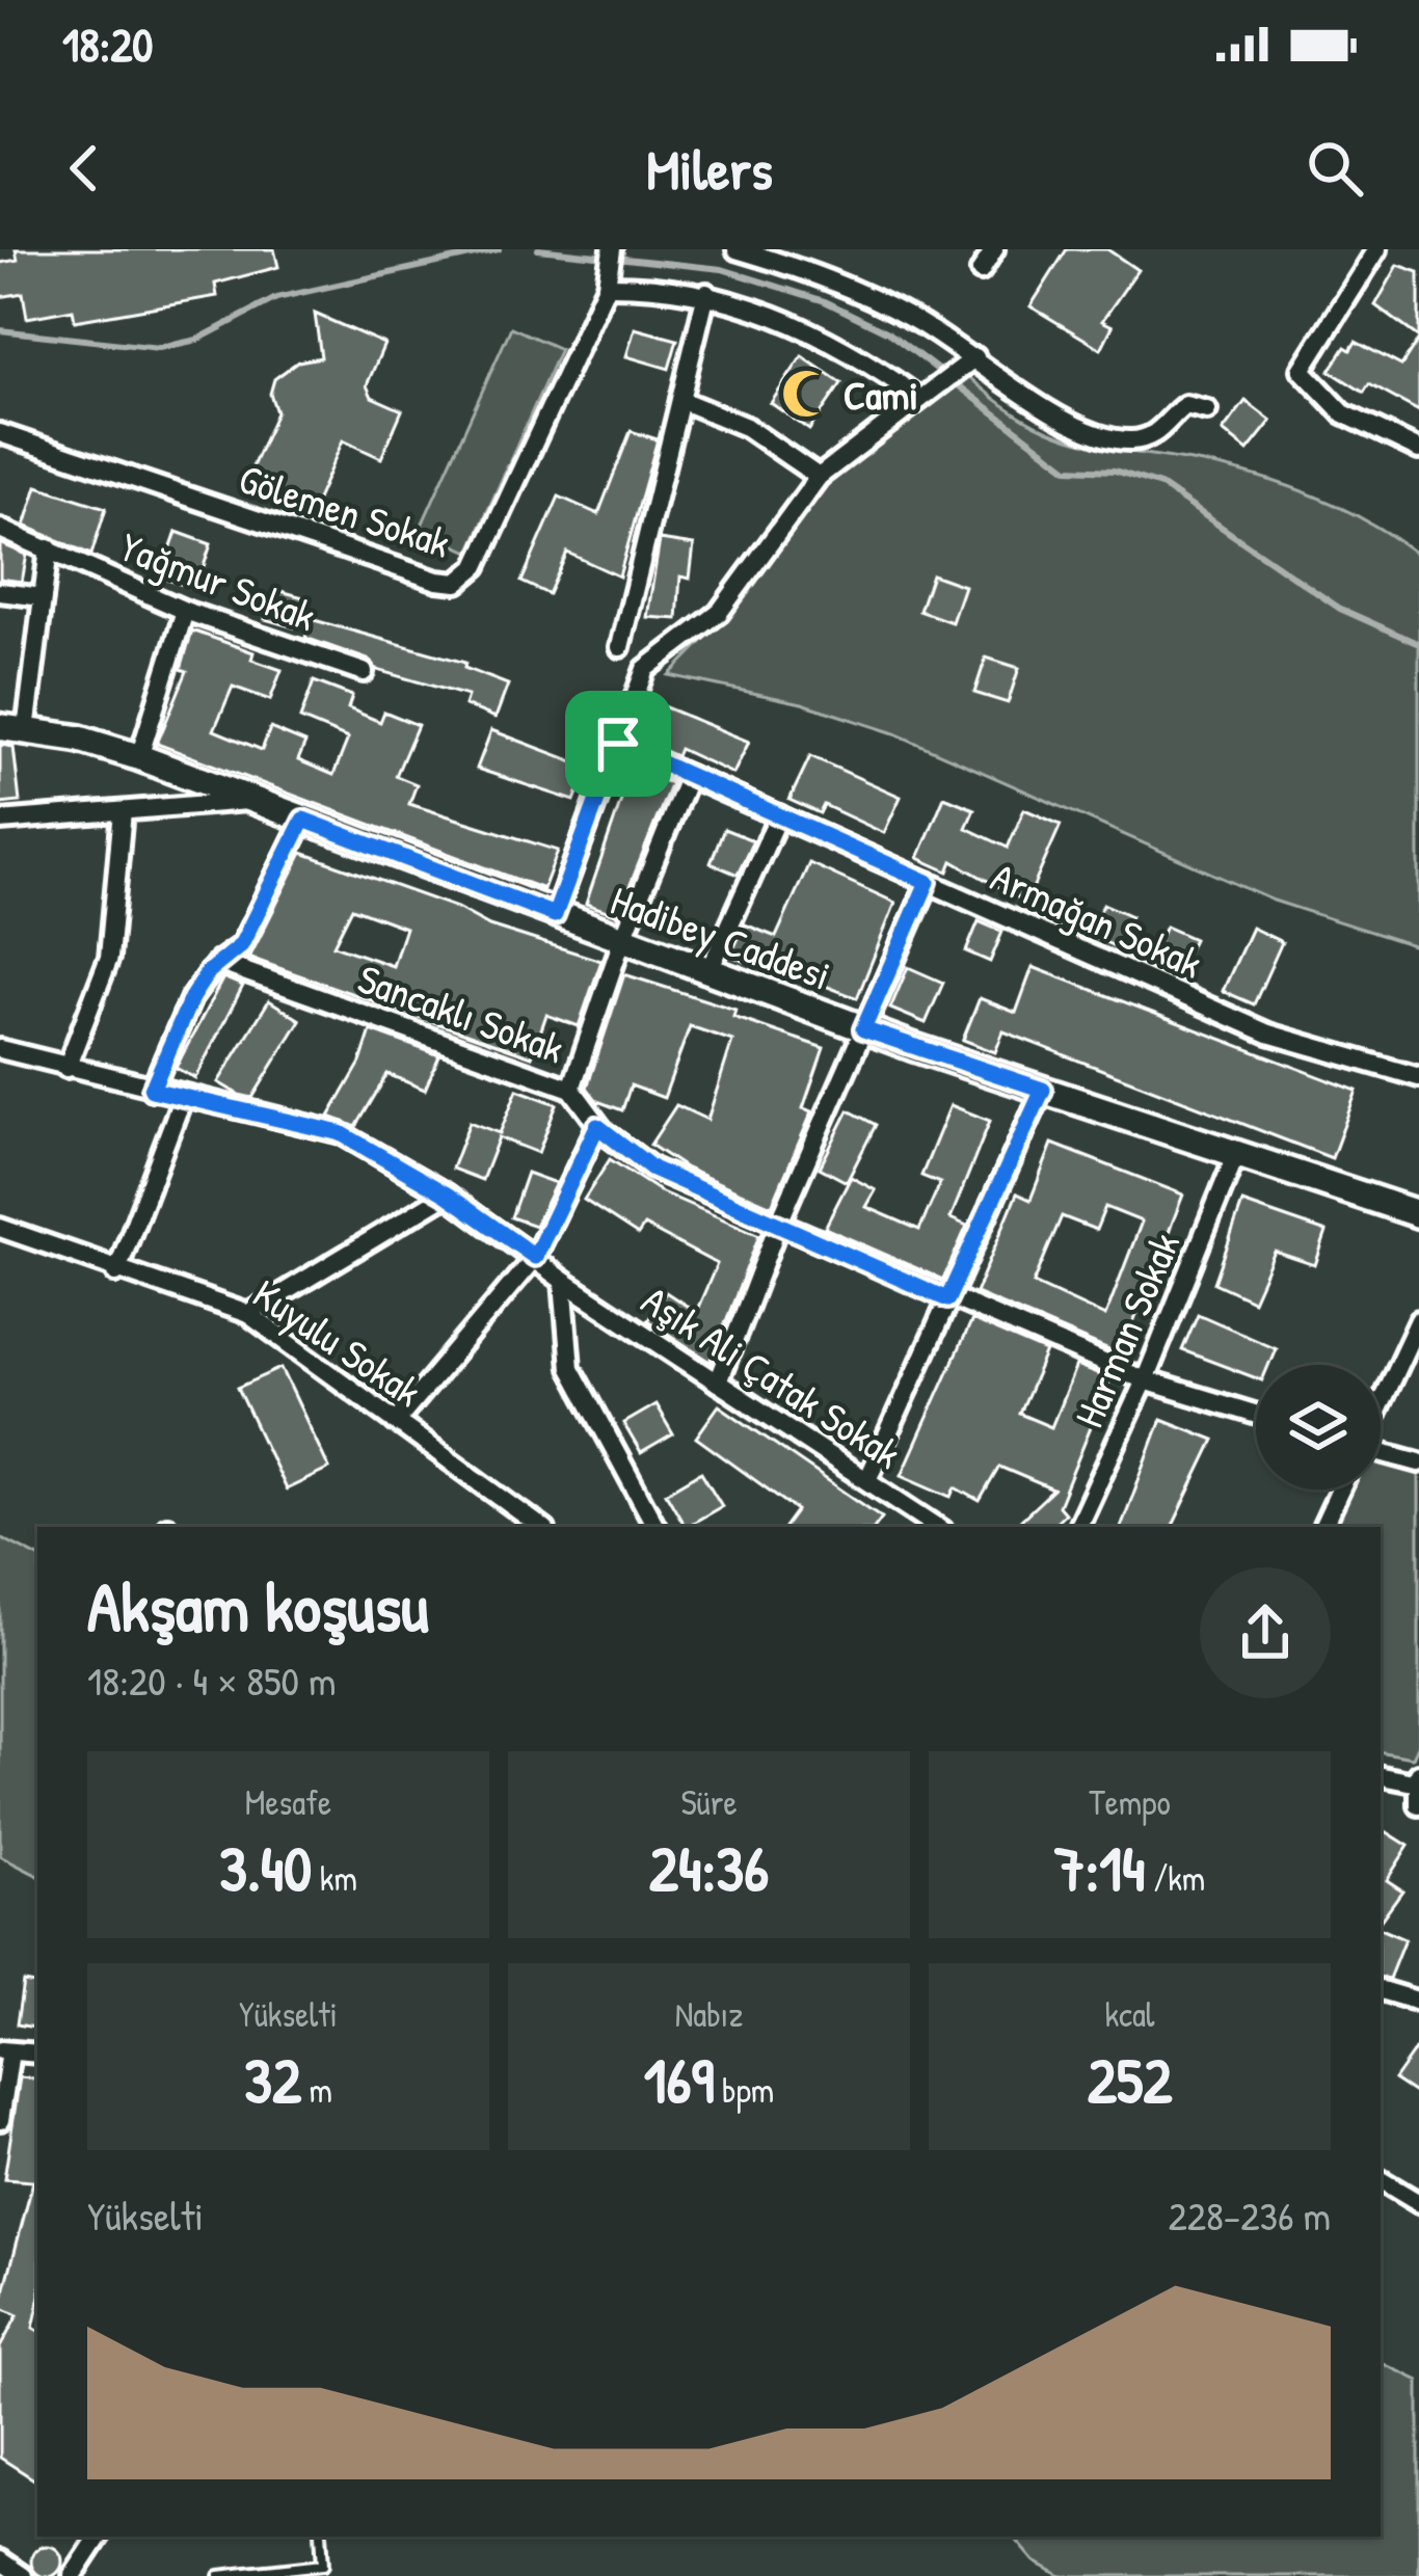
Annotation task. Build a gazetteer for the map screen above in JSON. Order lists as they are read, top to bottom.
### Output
{
  "streets": {
    "main road": ["Hadibey Caddesi"],
    "street": [
      "Gölemen Sokak",
      "Yağmur Sokak",
      "Armağan Sokak",
      "Sancaklı Sokak",
      "Harman Sokak",
      "Kuyulu Sokak",
      "Aşık Ali Çatak Sokak"
    ]
  },
  "crossings": [
    ["Hadibey Caddesi", "Harman Sokak"],
    ["Sancaklı Sokak", "Harman Sokak"]
  ],
  "places": {
    "mosque": ["Cami"]
  },
  "page": {
    "status": "18:20",
    "header": "Milers",
    "heading": ["Akşam koşusu", "18:20 · 4 × 850 m"],
    "stats": [
      ["Mesafe", "3.40 km"],
      ["Süre", "24:36"],
      ["Tempo", "7:14 /km"],
      ["Yükselti", "32 m"],
      ["Nabız", "169 bpm"],
      ["kcal", "252"]
    ],
    "chart": ["Yükselti", "228–236 m"]
  }
}
